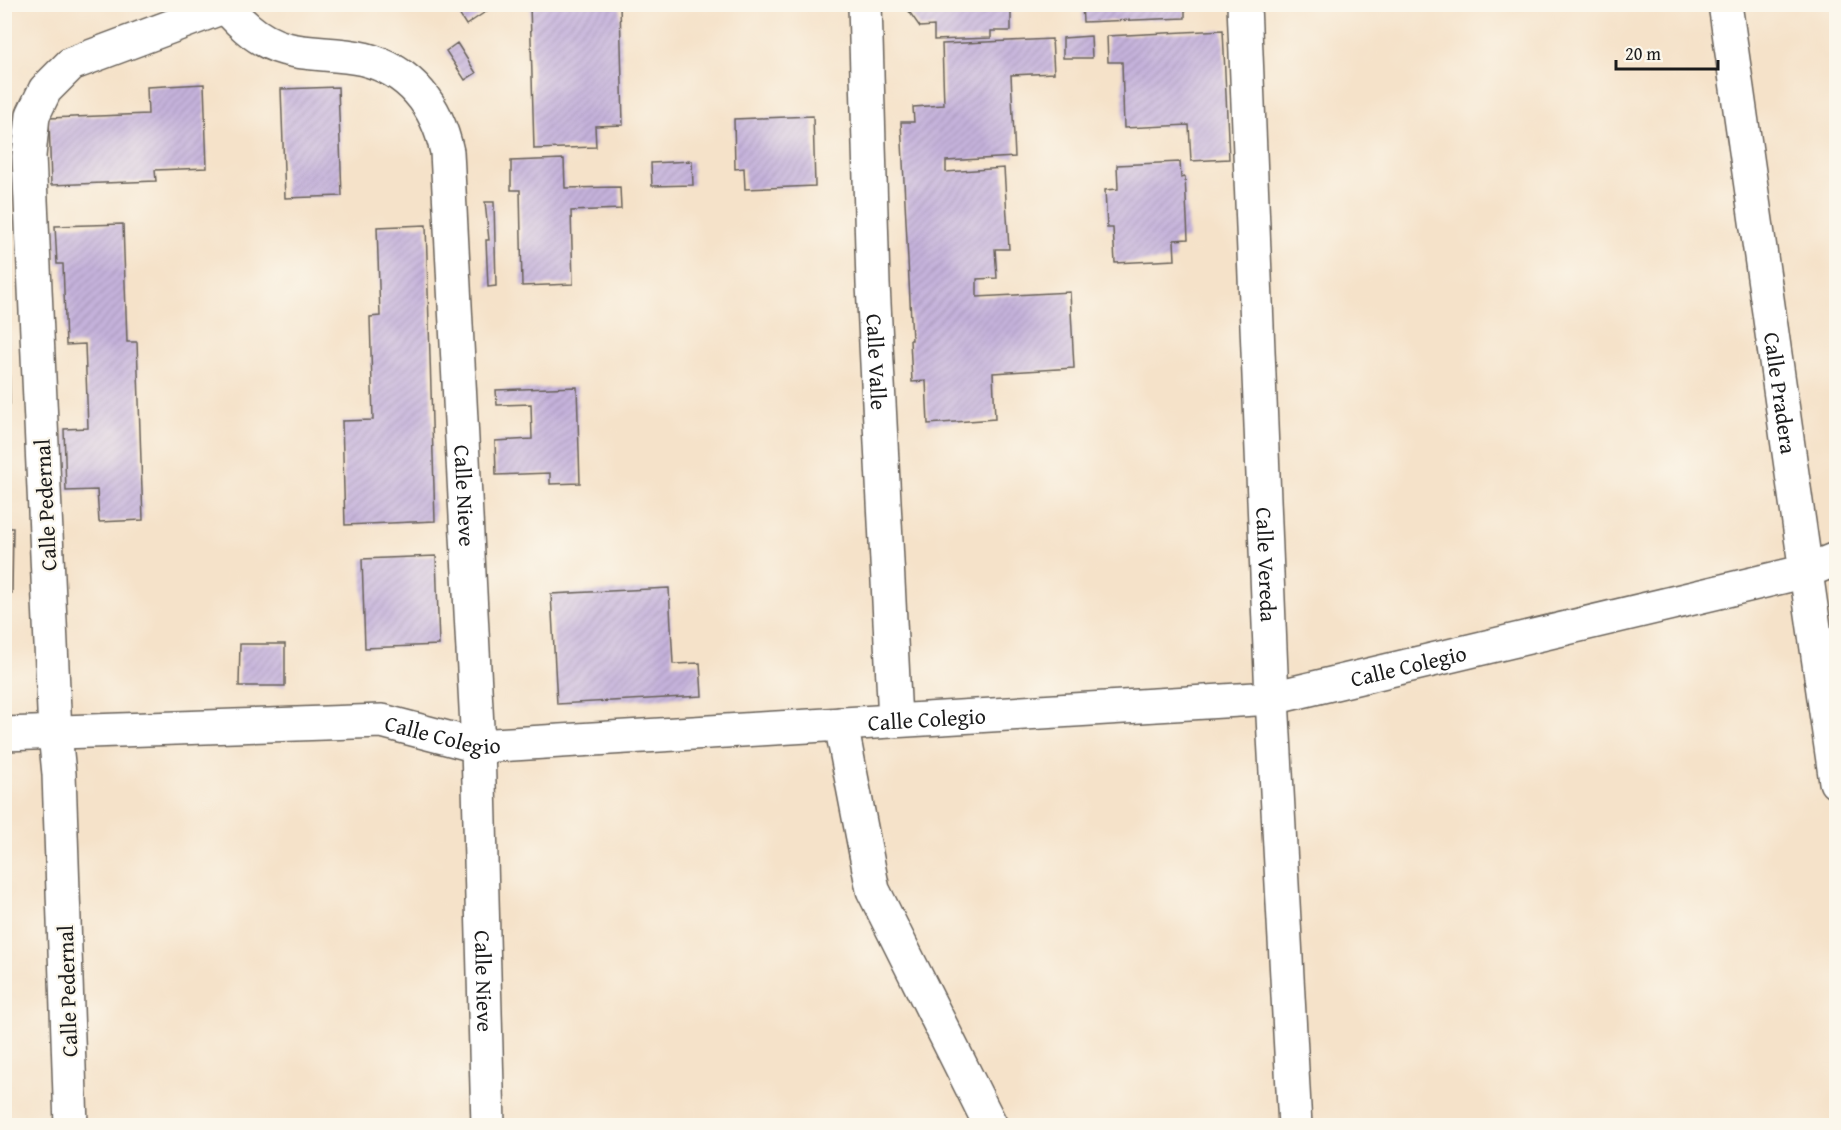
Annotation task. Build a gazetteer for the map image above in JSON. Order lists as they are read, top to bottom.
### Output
{
  "streets": {
    "street": [
      "Calle Valle",
      "Calle Pradera",
      "Calle Nieve",
      "Calle Pedernal",
      "Calle Vereda",
      "Calle Colegio"
    ]
  },
  "crossings": [
    ["Calle Valle", "Calle Colegio"],
    ["Calle Pradera", "Calle Colegio"],
    ["Calle Nieve", "Calle Pedernal"],
    ["Calle Nieve", "Calle Colegio"],
    ["Calle Pedernal", "Calle Colegio"],
    ["Calle Vereda", "Calle Colegio"]
  ],
  "scale_bar": "20 m"
}
